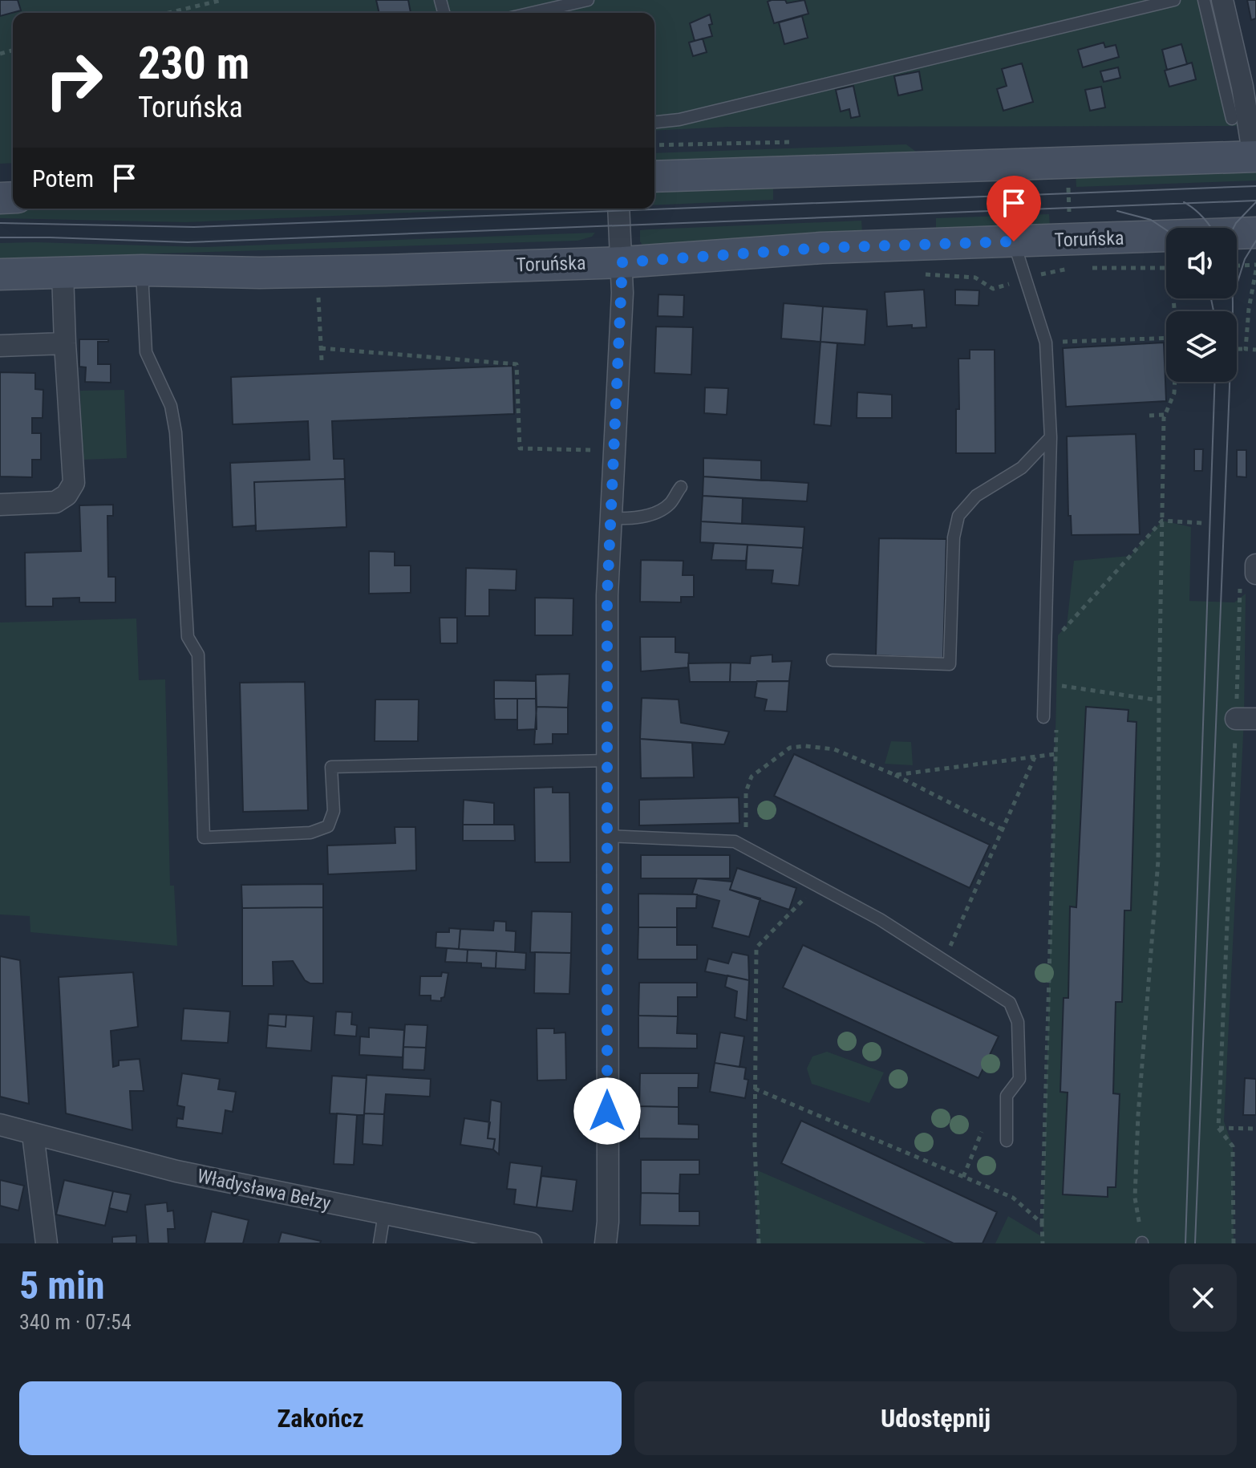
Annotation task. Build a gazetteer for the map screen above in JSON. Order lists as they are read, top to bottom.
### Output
{
  "streets": {
    "main road": ["Toruńska"],
    "street": ["Władysława Bełzy"]
  },
  "page": {
    "turn": ["230 m", "Toruńska"],
    "then": "Potem",
    "heading": ["5 min", "340 m · 07:54"],
    "buttons": ["Zakończ", "Udostępnij"]
  }
}
